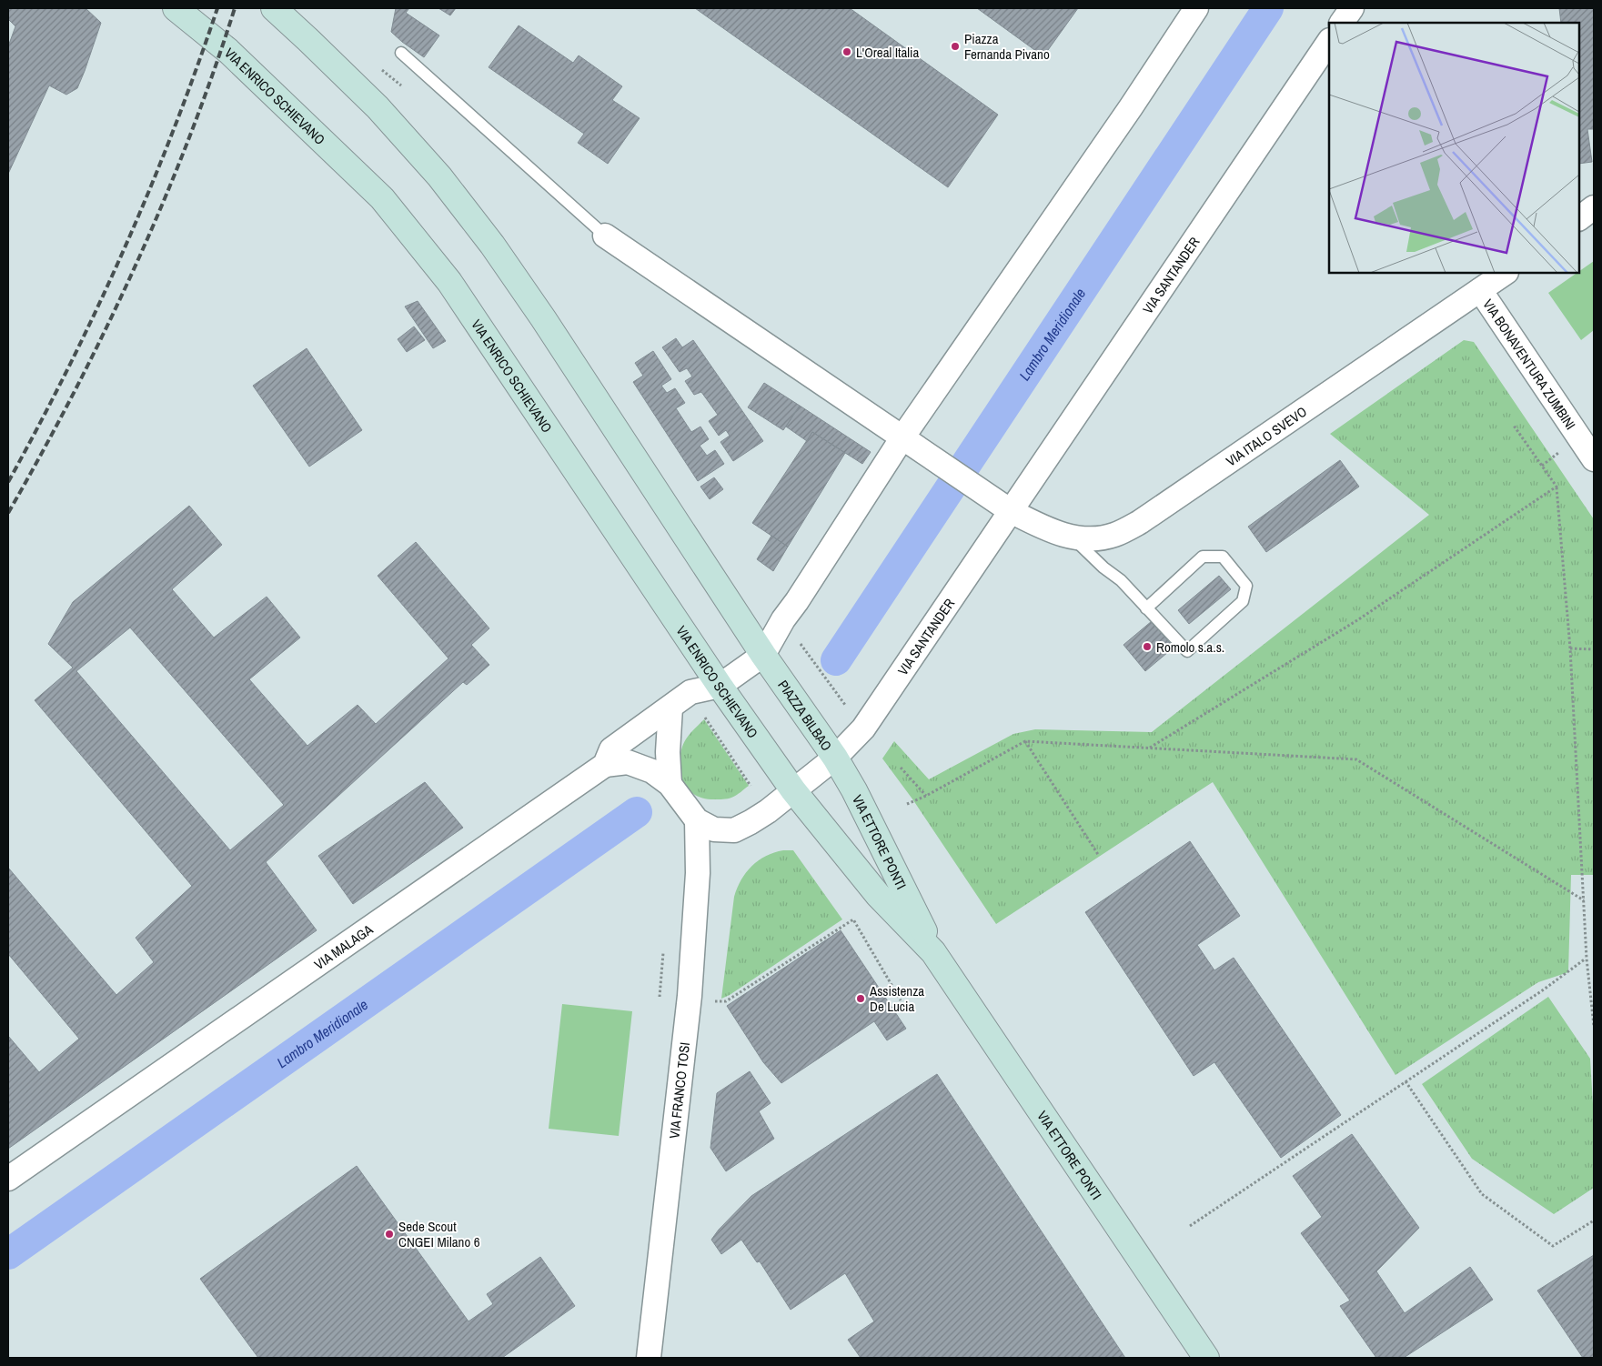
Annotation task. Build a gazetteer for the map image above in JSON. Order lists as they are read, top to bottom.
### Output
{
  "streets": {
    "street": [
      "VIA ENRICO SCHIEVANO",
      "VIA SANTANDER",
      "VIA BONAVENTURA ZUMBINI",
      "VIA ITALO SVEVO",
      "PIAZZA BILBAO",
      "VIA ETTORE PONTI",
      "VIA MALAGA",
      "VIA FRANCO TOSI"
    ]
  },
  "crossings": [
    ["VIA ENRICO SCHIEVANO", "PIAZZA BILBAO"],
    ["VIA ENRICO SCHIEVANO", "VIA ETTORE PONTI"],
    ["VIA SANTANDER", "VIA ITALO SVEVO"],
    ["VIA SANTANDER", "PIAZZA BILBAO"],
    ["VIA SANTANDER", "VIA ETTORE PONTI"],
    ["VIA BONAVENTURA ZUMBINI", "VIA ITALO SVEVO"],
    ["PIAZZA BILBAO", "VIA ETTORE PONTI"],
    ["PIAZZA BILBAO", "VIA MALAGA"],
    ["PIAZZA BILBAO", "VIA FRANCO TOSI"]
  ],
  "water": ["Lambro Meridionale"],
  "places": [
    "Piazza Fernanda Pivano",
    "L'Oreal Italia",
    "Romolo s.a.s.",
    "Assistenza De Lucia",
    "Sede Scout CNGEI Milano 6"
  ]
}
